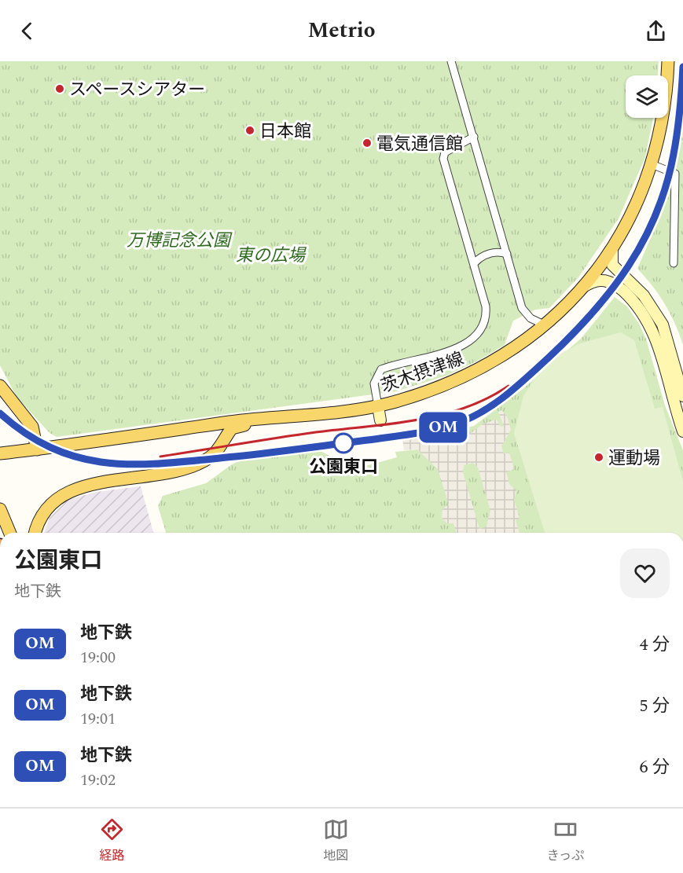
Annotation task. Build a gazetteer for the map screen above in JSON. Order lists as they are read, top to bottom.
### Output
{
  "streets": {
    "main road": ["茨木摂津線"]
  },
  "parks": ["万博記念公園", "東の広場"],
  "places": [
    "スペースシアター",
    "日本館",
    "電気通信館",
    "公園東口",
    "運動場"
  ],
  "lines": ["metro line OM"],
  "page": {
    "header": "Metrio",
    "on_map": "OM",
    "heading": ["公園東口", "地下鉄"],
    "list": [
      {
        "mark": "OM",
        "name": "地下鉄",
        "note": "19:00",
        "value": "4 分"
      },
      {
        "mark": "OM",
        "name": "地下鉄",
        "note": "19:01",
        "value": "5 分"
      },
      {
        "mark": "OM",
        "name": "地下鉄",
        "note": "19:02",
        "value": "6 分"
      }
    ],
    "tabs": ["経路", "地図", "きっぷ"]
  }
}
